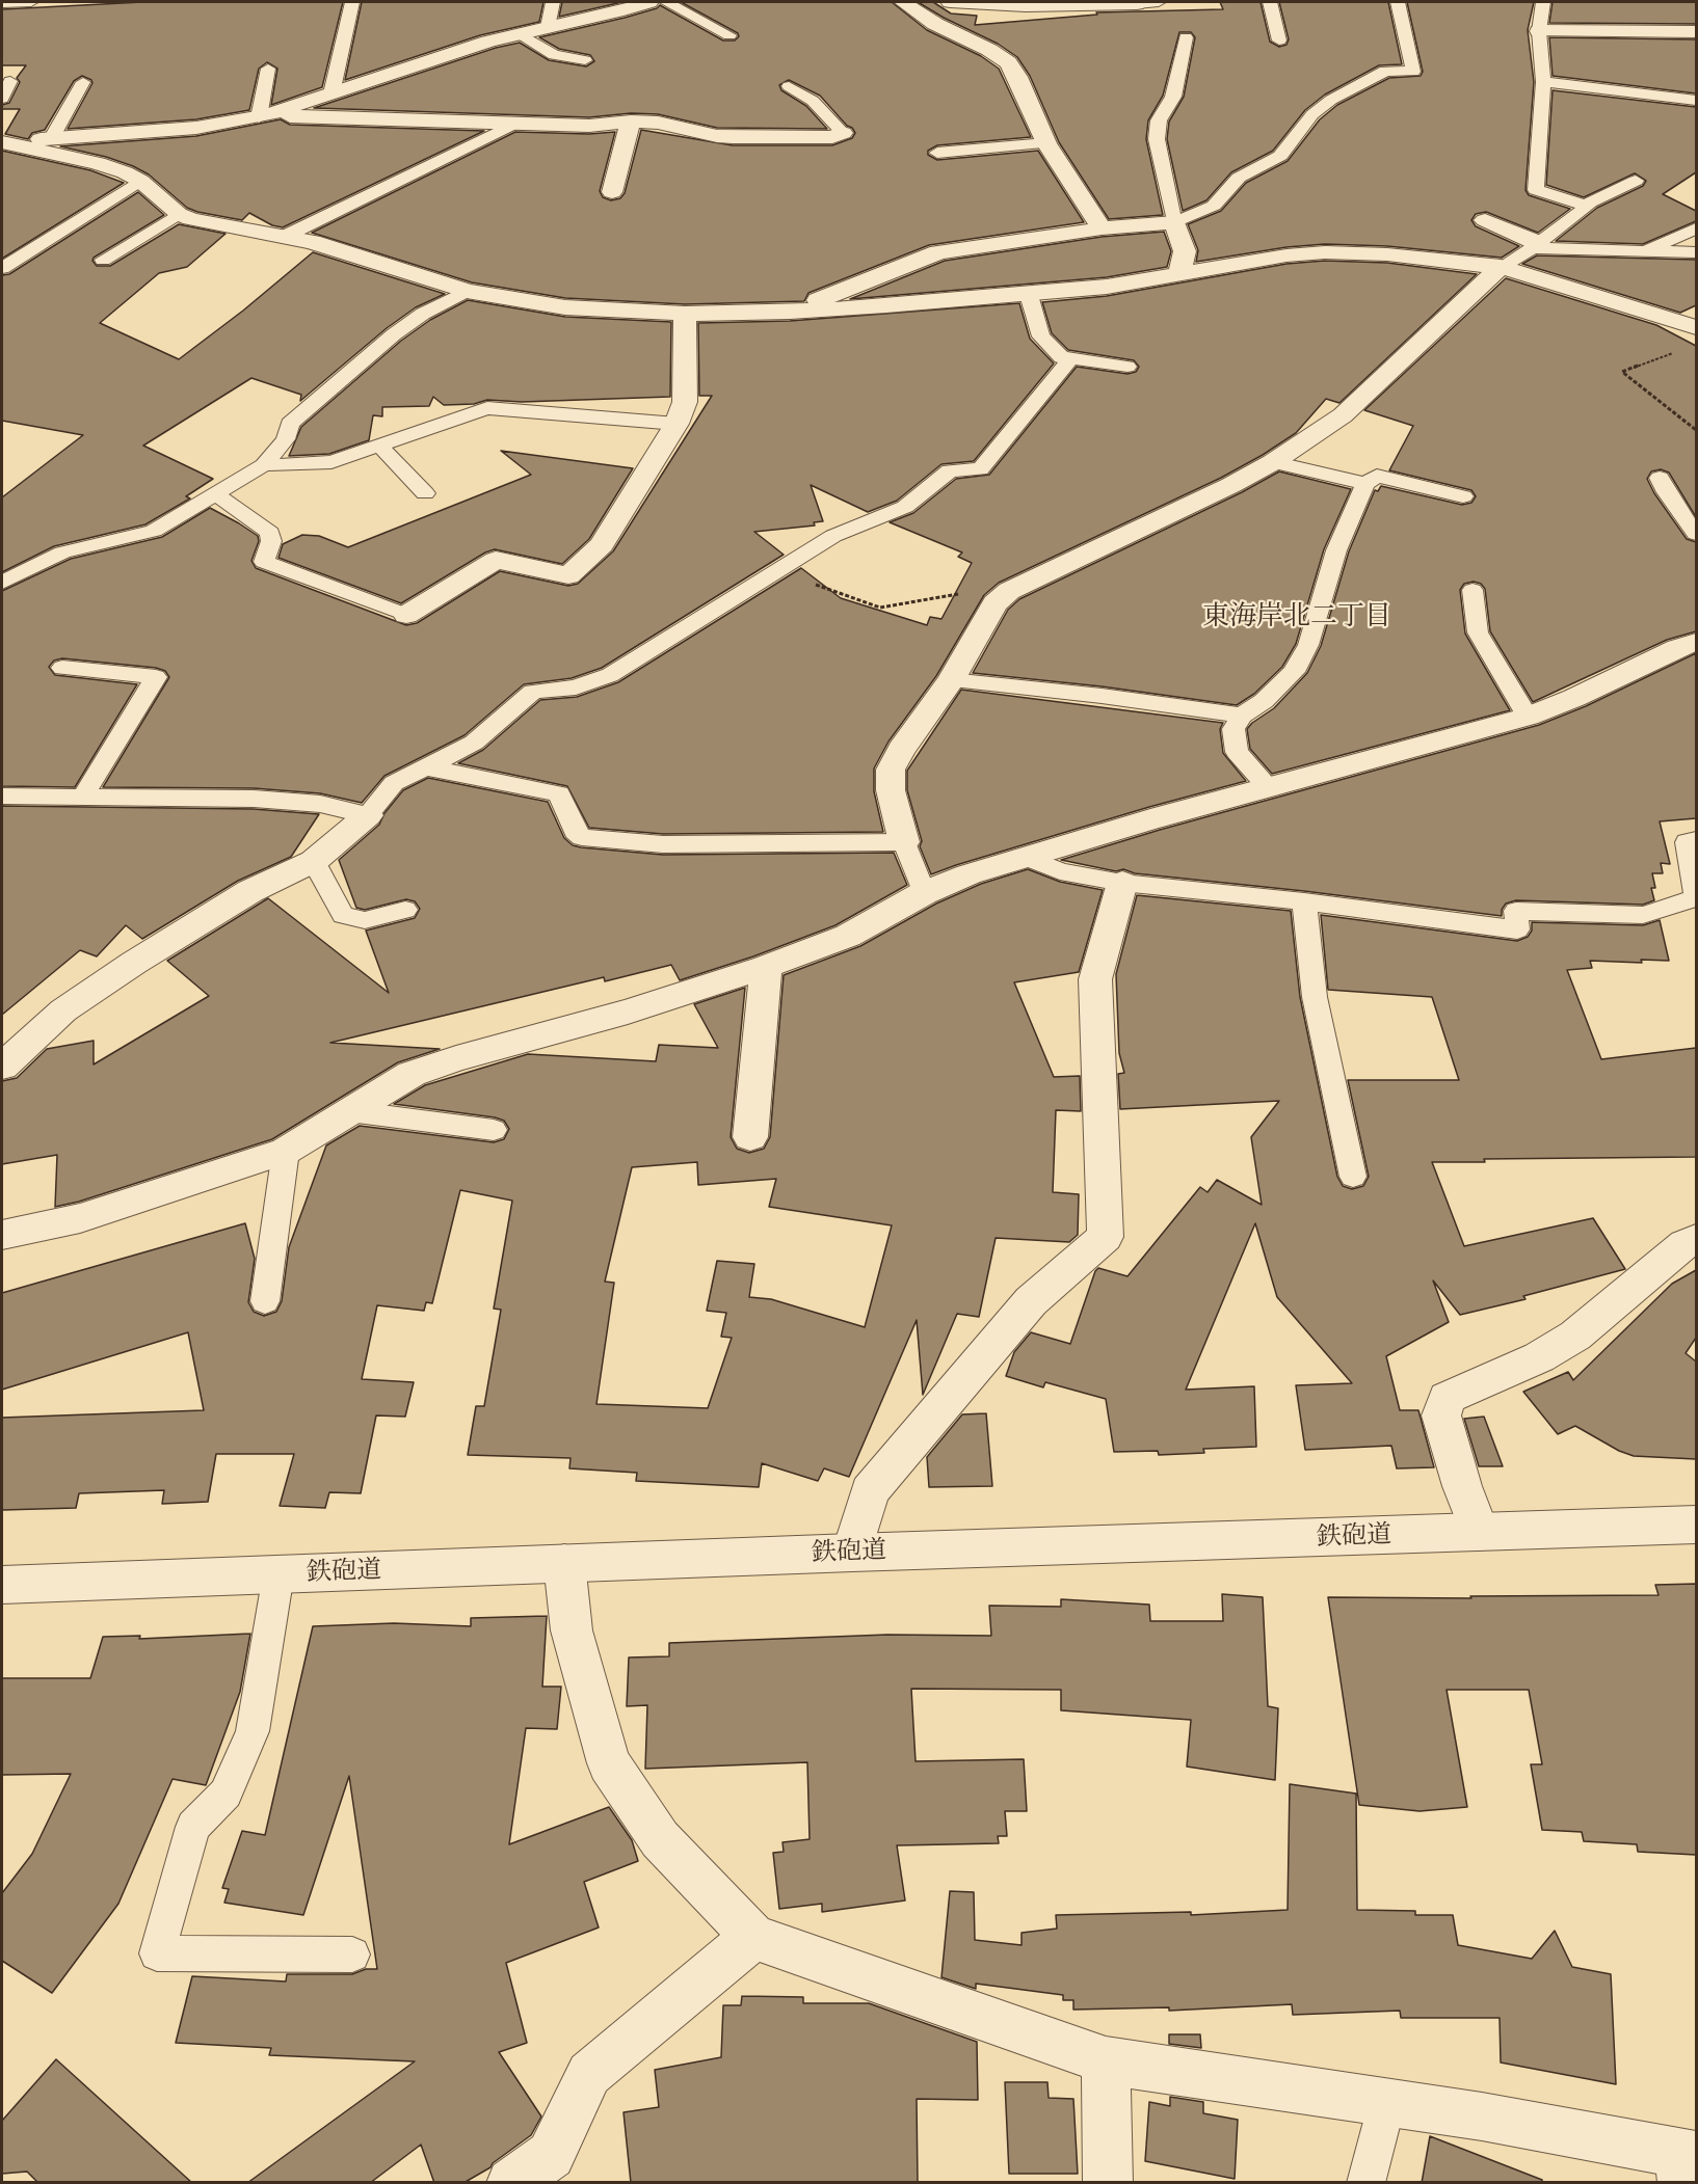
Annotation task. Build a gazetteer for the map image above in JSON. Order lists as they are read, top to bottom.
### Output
{
  "streets": {
    "street": ["鉄砲道"]
  },
  "districts": ["東海岸北二丁目"]
}
